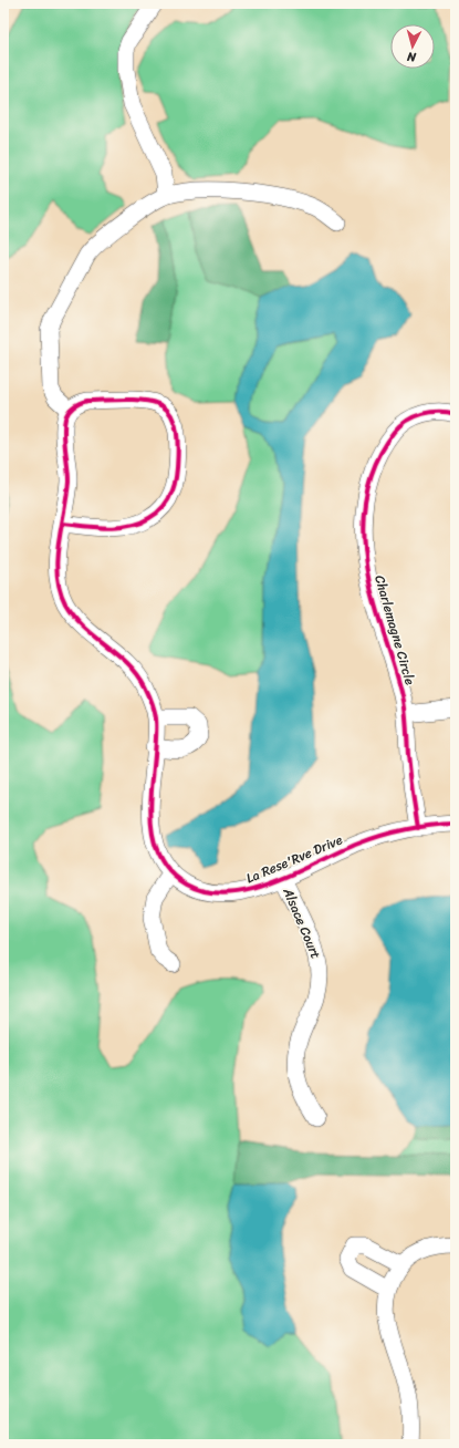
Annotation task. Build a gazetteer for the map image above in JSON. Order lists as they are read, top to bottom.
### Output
{
  "streets": {
    "street": ["Charlemagne Circle", "La Rese'Rve Drive", "Alsace Court"]
  },
  "crossings": [
    ["Charlemagne Circle", "La Rese'Rve Drive"],
    ["La Rese'Rve Drive", "Alsace Court"]
  ],
  "north": "bottom"
}
